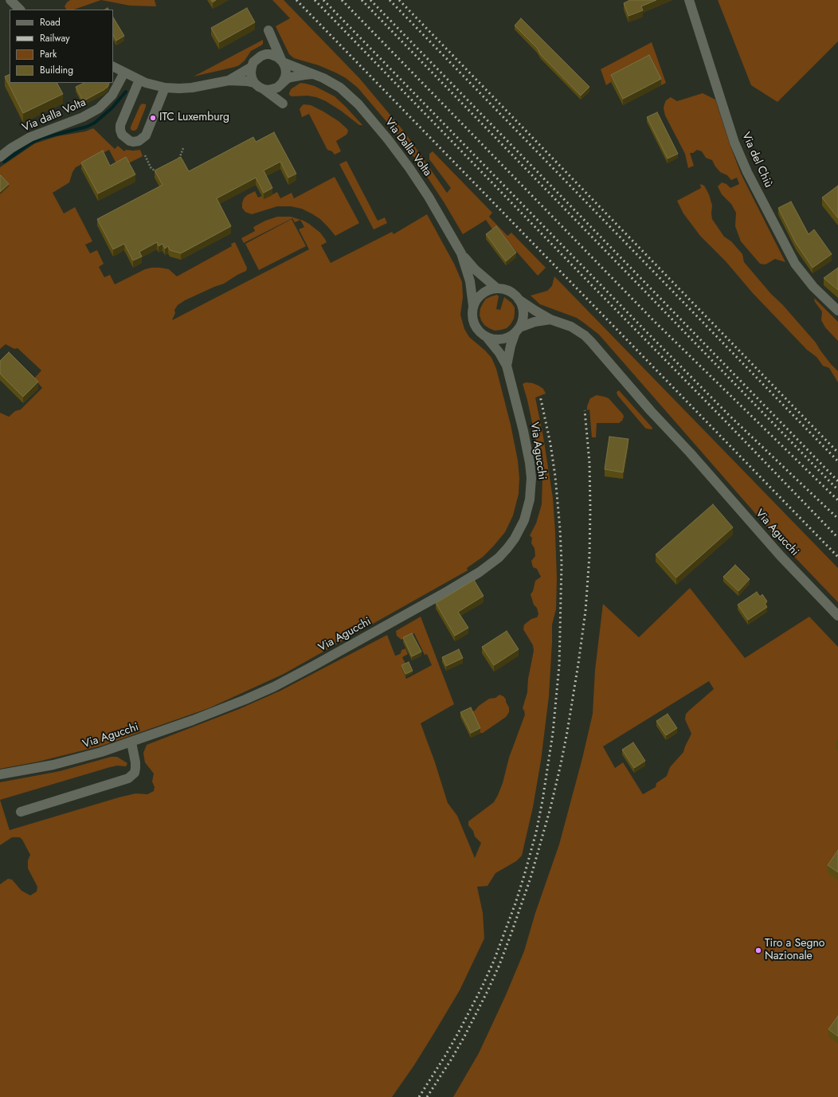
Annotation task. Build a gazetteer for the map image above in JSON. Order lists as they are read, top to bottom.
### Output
{
  "streets": {
    "street": [
      "Via dalla Volta",
      "Via Dalla Volta",
      "Via del Chiù",
      "Via Agucchi"
    ]
  },
  "crossings": [
    ["Via Dalla Volta", "Via Agucchi"]
  ],
  "places": ["ITC Luxemburg", "Tiro a Segno Nazionale"],
  "legend": [
    "Road",
    "Railway",
    "Park",
    "Building"
  ]
}
